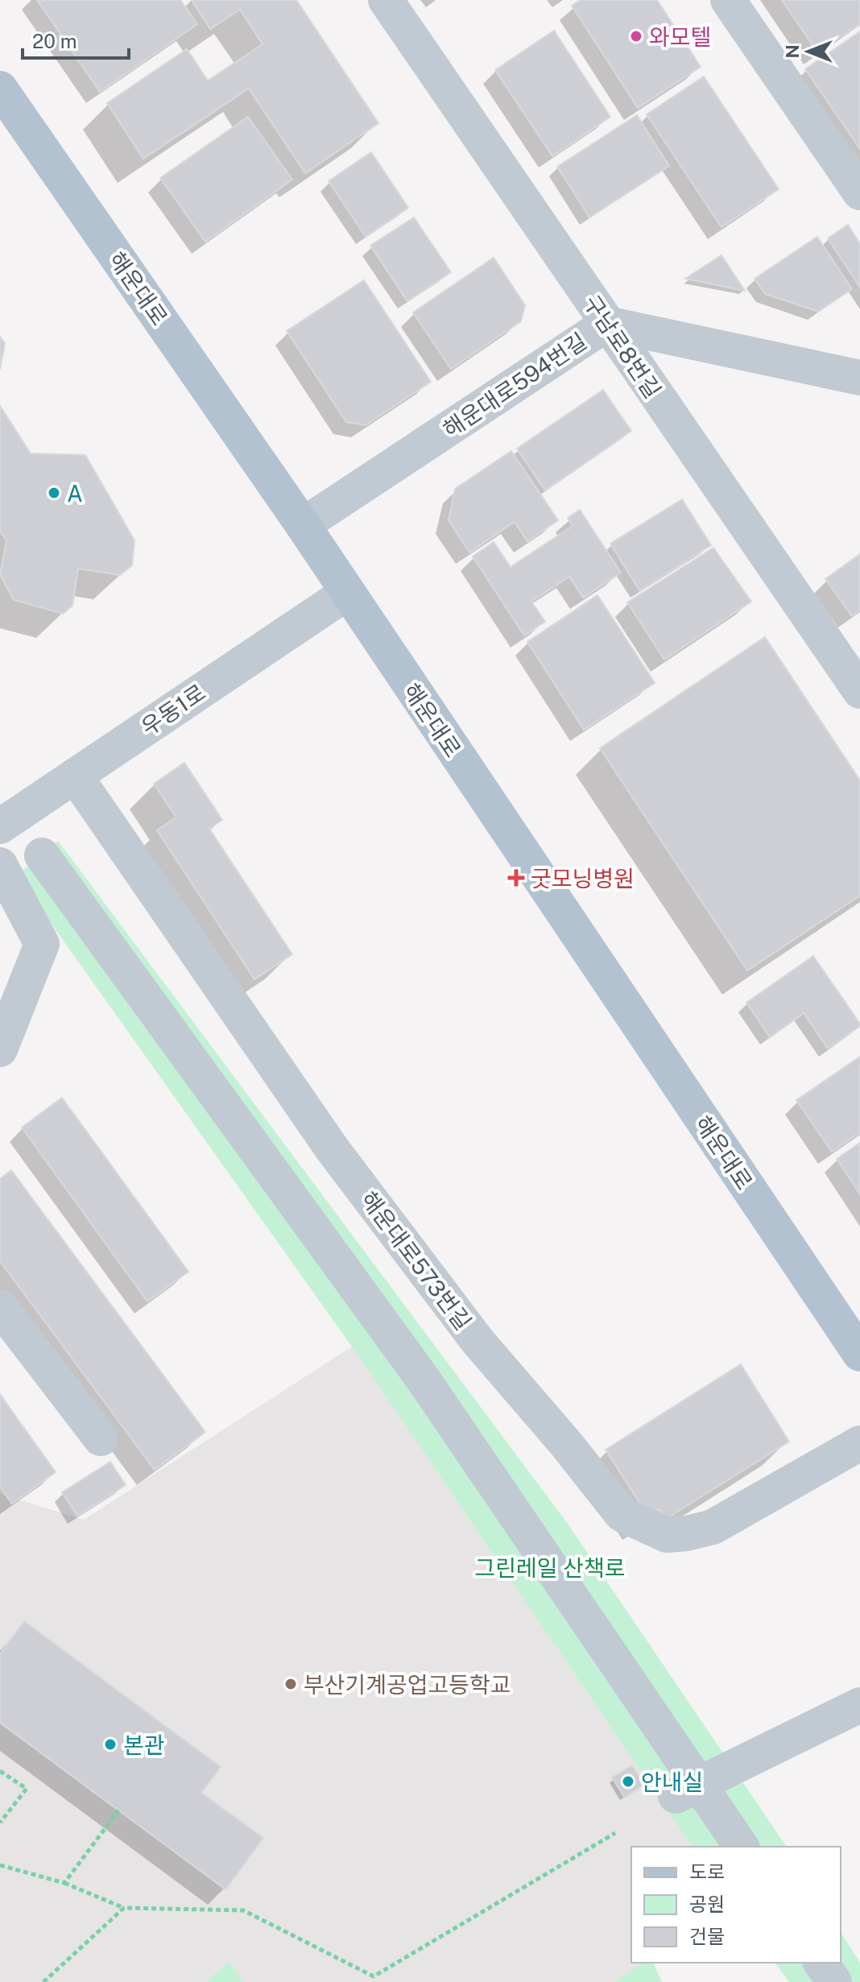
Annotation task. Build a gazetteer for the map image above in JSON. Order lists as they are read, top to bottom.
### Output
{
  "streets": {
    "main road": ["해운대로"],
    "street": [
      "구남로8번길",
      "해운대로594번길",
      "우동1로",
      "해운대로573번길"
    ]
  },
  "crossings": [
    ["해운대로", "해운대로594번길"],
    ["해운대로", "우동1로"],
    ["구남로8번길", "해운대로594번길"],
    ["우동1로", "해운대로573번길"]
  ],
  "parks": ["그린레일 산책로"],
  "places": {
    "other": [
      "와모텔",
      "A",
      "부산기계공업고등학교",
      "본관",
      "안내실"
    ],
    "health": ["굿모닝병원"]
  },
  "legend": ["도로", "공원", "건물"],
  "scale_bar": "20 m",
  "north": "left"
}
